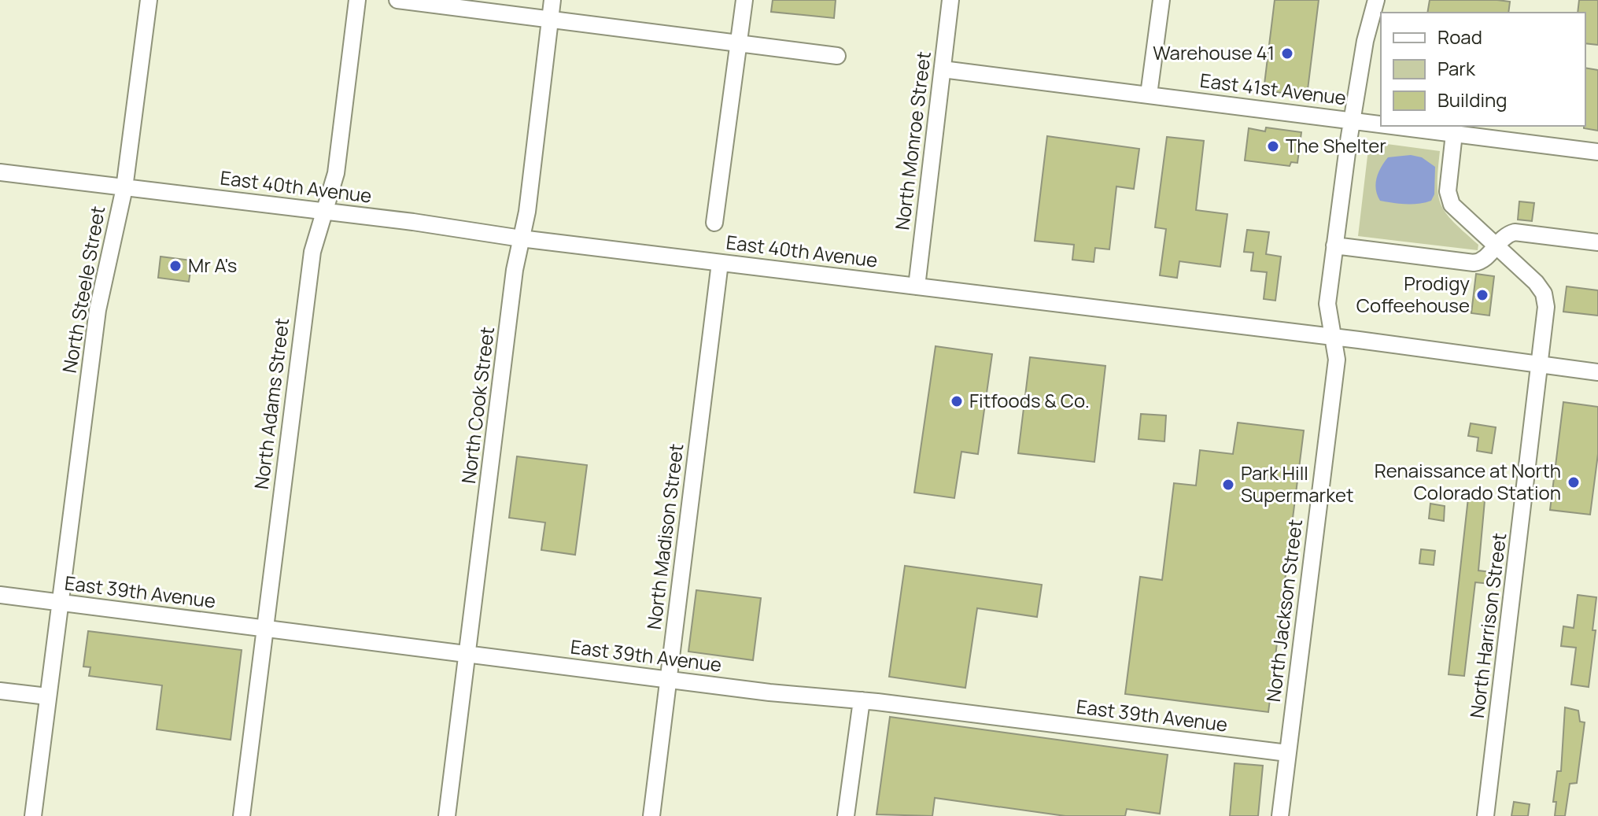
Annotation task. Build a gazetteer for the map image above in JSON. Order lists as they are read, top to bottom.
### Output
{
  "streets": {
    "street": [
      "East 41st Avenue",
      "North Monroe Street",
      "East 40th Avenue",
      "North Steele Street",
      "North Adams Street",
      "North Cook Street",
      "North Madison Street",
      "East 39th Avenue",
      "North Jackson Street",
      "North Harrison Street"
    ]
  },
  "crossings": [
    ["East 41st Avenue", "North Monroe Street"],
    ["East 41st Avenue", "North Jackson Street"],
    ["East 41st Avenue", "North Harrison Street"],
    ["North Monroe Street", "East 40th Avenue"],
    ["East 40th Avenue", "North Steele Street"],
    ["East 40th Avenue", "North Adams Street"],
    ["East 40th Avenue", "North Cook Street"],
    ["East 40th Avenue", "North Madison Street"],
    ["East 40th Avenue", "North Jackson Street"],
    ["East 40th Avenue", "North Harrison Street"],
    ["North Steele Street", "East 39th Avenue"],
    ["North Adams Street", "East 39th Avenue"],
    ["North Cook Street", "East 39th Avenue"],
    ["North Madison Street", "East 39th Avenue"],
    ["East 39th Avenue", "North Jackson Street"]
  ],
  "places": [
    "Warehouse 41",
    "The Shelter",
    "Mr A's",
    "Prodigy Coffeehouse",
    "Fitfoods & Co.",
    "Renaissance at North Colorado Station",
    "Park Hill Supermarket"
  ],
  "legend": ["Road", "Park", "Building"]
}
